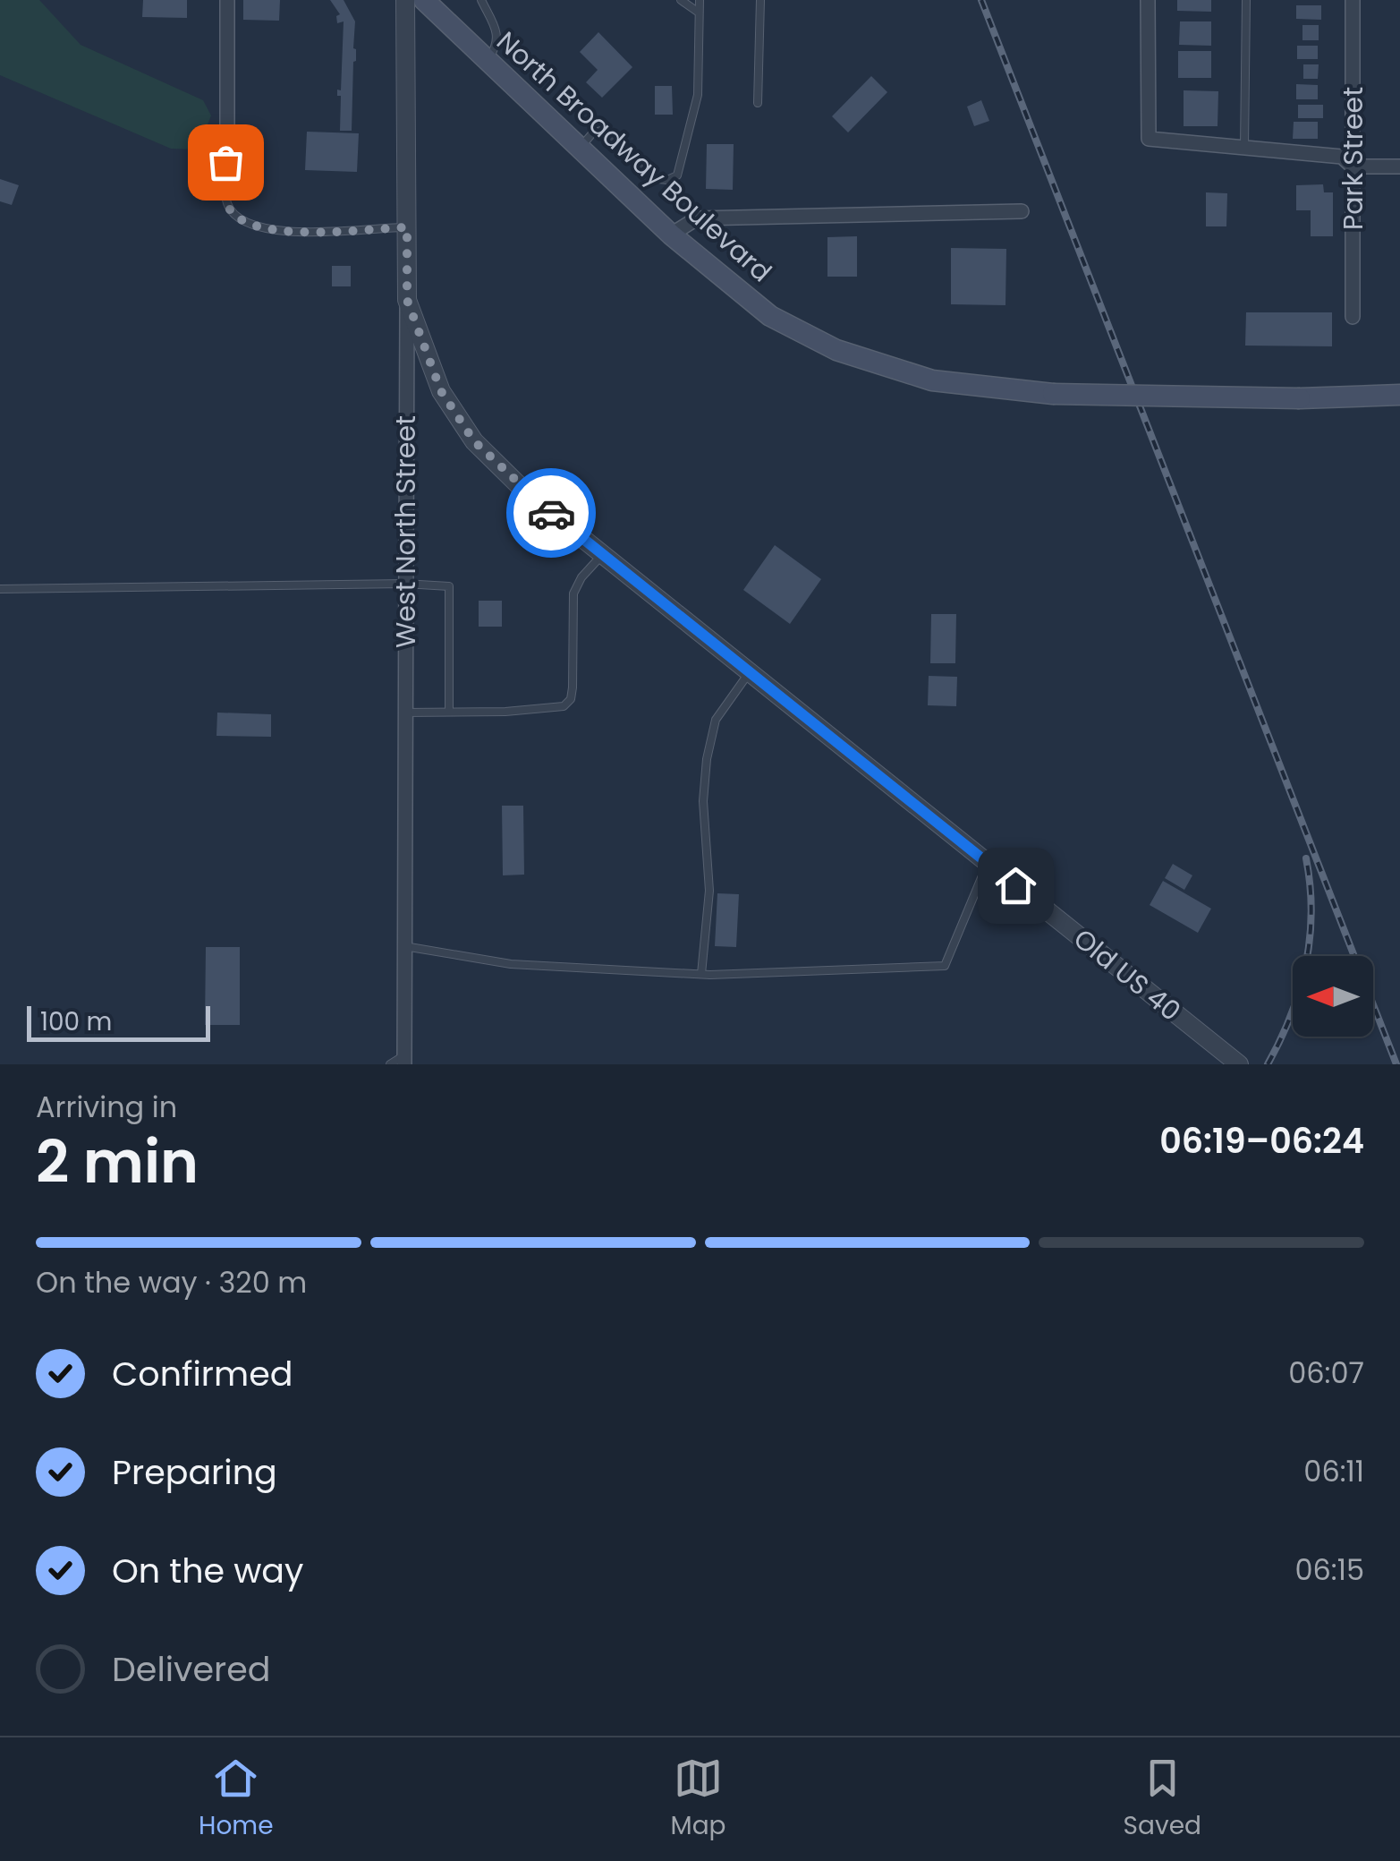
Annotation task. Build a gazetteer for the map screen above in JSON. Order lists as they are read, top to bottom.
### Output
{
  "streets": {
    "main road": ["North Broadway Boulevard"],
    "street": ["Park Street", "West North Street", "Old US 40"]
  },
  "crossings": [
    ["West North Street", "Old US 40"]
  ],
  "scale_bar": "100 m",
  "north": "left",
  "page": {
    "scale": "100 m",
    "heading": ["2 min", "Arriving in", "06:19–06:24"],
    "bar": "On the way · 320 m",
    "list": [
      ["Confirmed", "06:07"],
      ["Preparing", "06:11"],
      ["On the way", "06:15"],
      "Delivered"
    ],
    "tabs": ["Home", "Map", "Saved"]
  }
}
